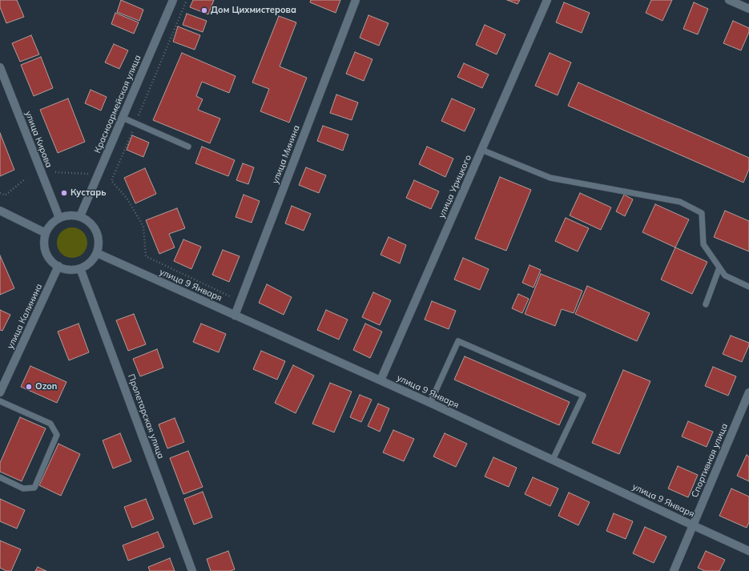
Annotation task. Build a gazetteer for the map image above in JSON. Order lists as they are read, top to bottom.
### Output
{
  "streets": {
    "street": [
      "Красноармейская улица",
      "улица Кирова",
      "улица Минина",
      "улица Урицкого",
      "улица 9 Января",
      "улица Калинина",
      "Пролетарская улица",
      "Спортивная улица"
    ]
  },
  "crossings": [
    ["Красноармейская улица", "улица Кирова"],
    ["Красноармейская улица", "улица 9 Января"],
    ["Красноармейская улица", "улица Калинина"],
    ["Красноармейская улица", "Пролетарская улица"],
    ["улица Кирова", "улица 9 Января"],
    ["улица Кирова", "улица Калинина"],
    ["улица Кирова", "Пролетарская улица"],
    ["улица Минина", "улица 9 Января"],
    ["улица Урицкого", "улица 9 Января"],
    ["улица 9 Января", "улица Калинина"],
    ["улица 9 Января", "Пролетарская улица"],
    ["улица 9 Января", "Спортивная улица"],
    ["улица Калинина", "Пролетарская улица"]
  ],
  "places": ["Дом Цихмистерова", "Кустарь", "Ozon"]
}
